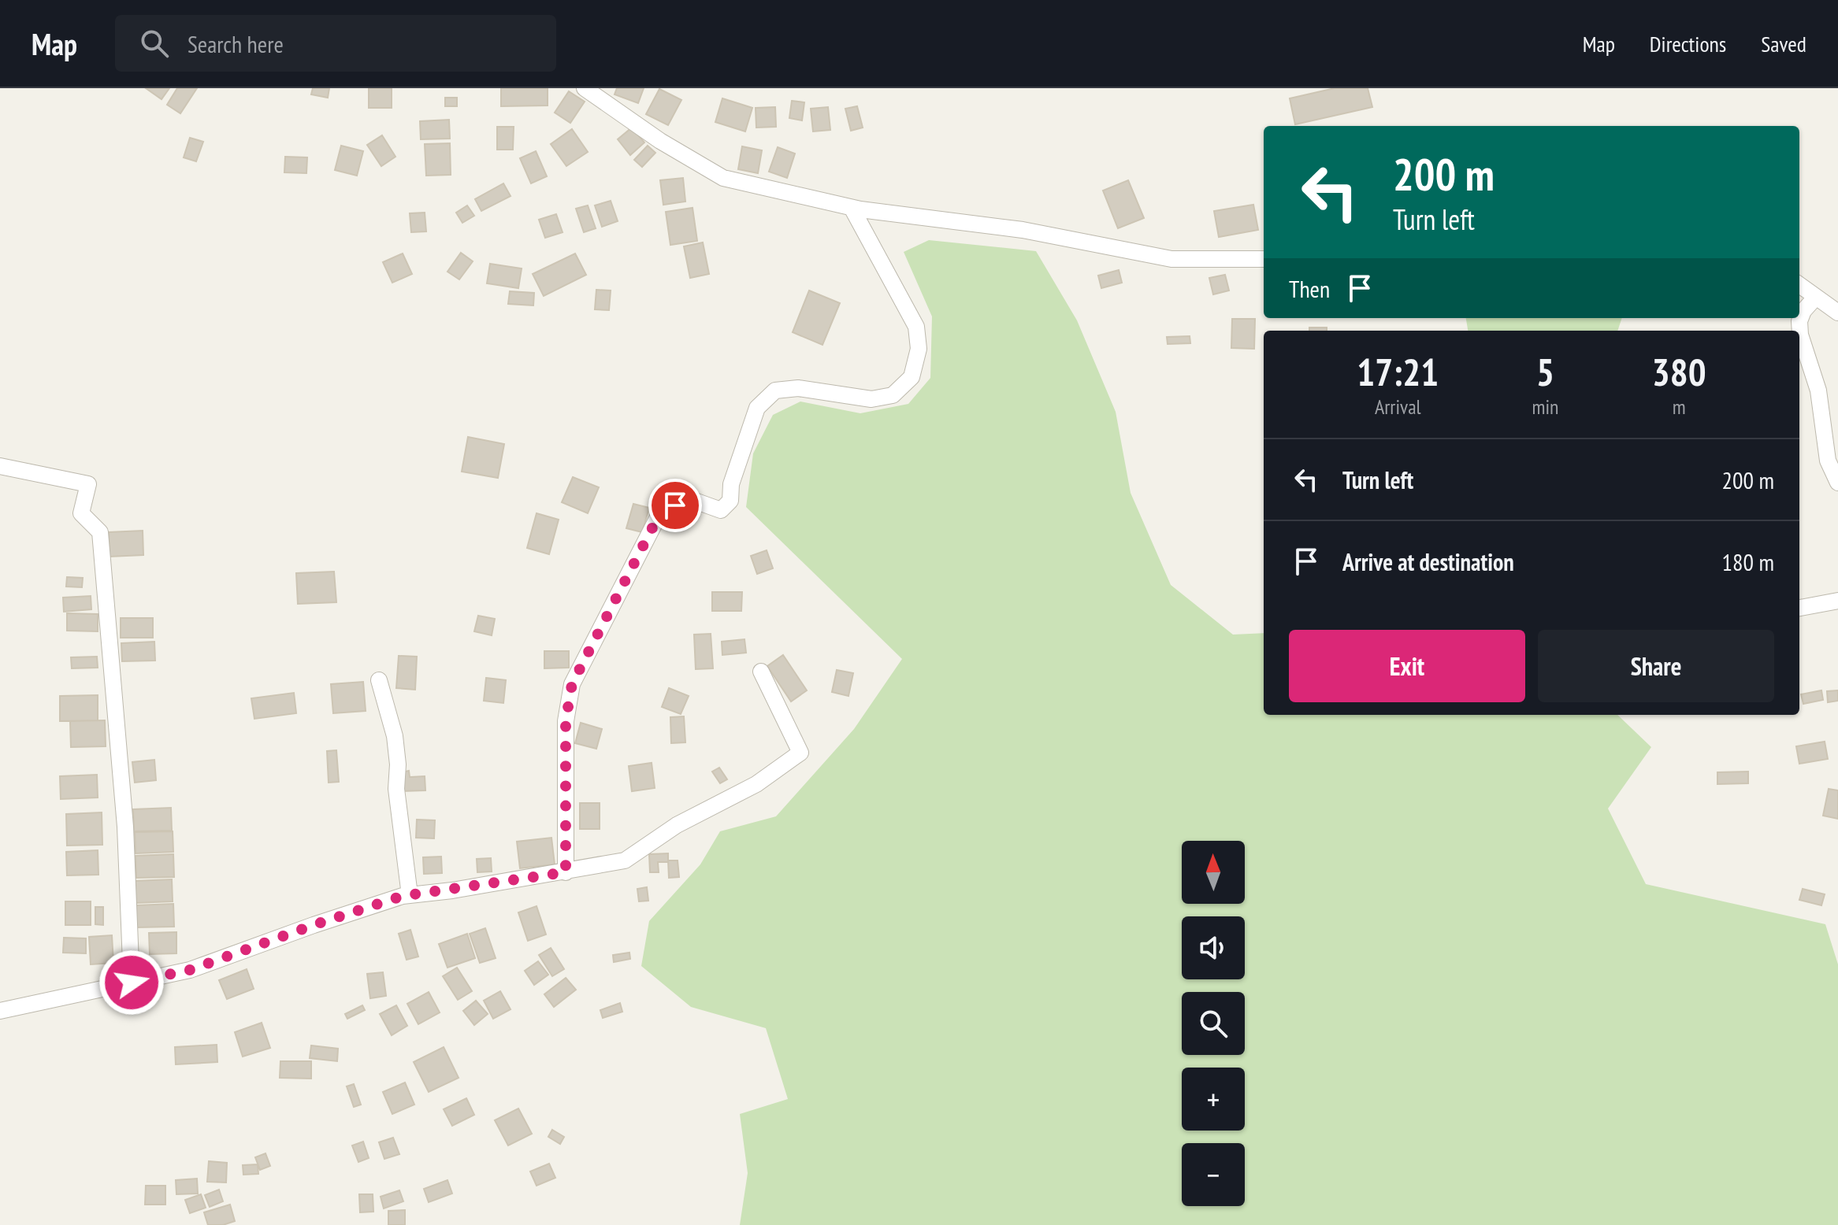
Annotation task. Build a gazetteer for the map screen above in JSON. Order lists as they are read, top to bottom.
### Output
{
  "north": "top",
  "page": {
    "header": "Map",
    "search": "Search here",
    "nav": ["Map", "Directions", "Saved"],
    "turn": ["200 m", "Turn left"],
    "then": "Then",
    "eta": [
      "17:21",
      "Arrival",
      "5",
      "min",
      "380",
      "m"
    ],
    "list": [
      {
        "name": "Turn left",
        "value": "200 m"
      },
      {
        "name": "Arrive at destination",
        "value": "180 m"
      }
    ],
    "buttons": ["Exit", "Share"],
    "map_buttons": ["+", "−"]
  }
}
